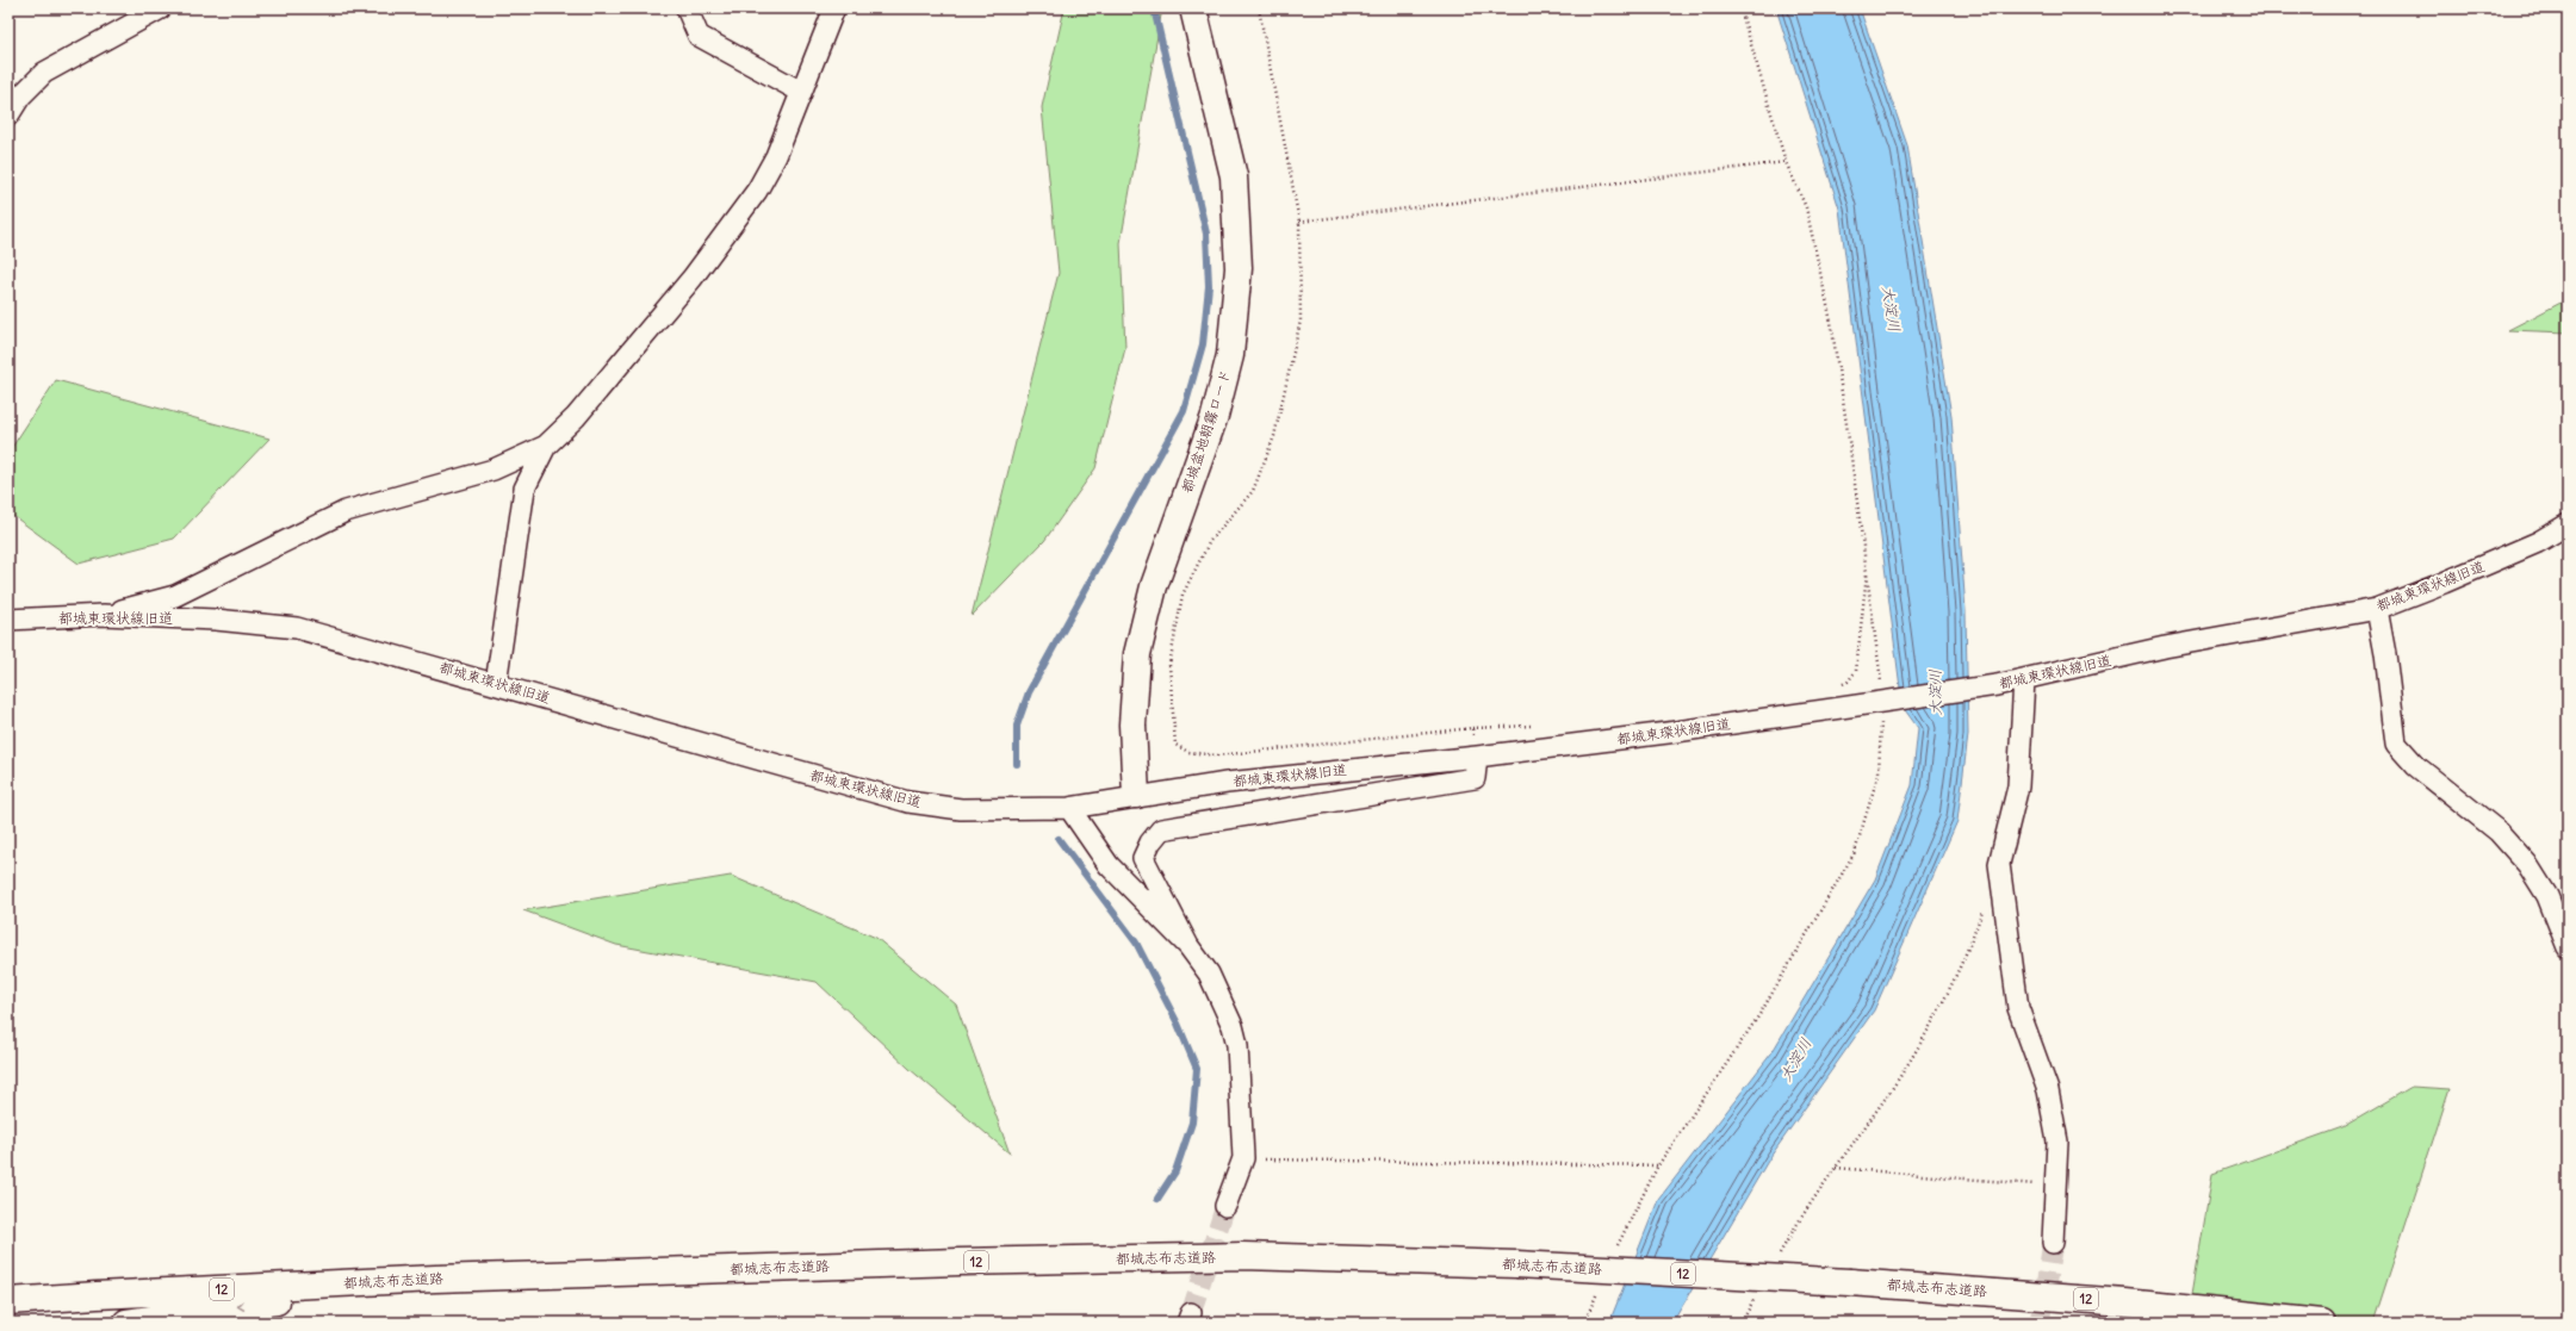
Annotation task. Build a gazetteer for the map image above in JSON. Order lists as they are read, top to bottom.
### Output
{
  "streets": {
    "main road": ["都城盆地朝霧ロード", "都城志布志道路", "12"],
    "street": ["都城東環状線旧道"]
  },
  "crossings": [
    ["都城盆地朝霧ロード", "都城東環状線旧道"]
  ],
  "water": ["大淀川"]
}
